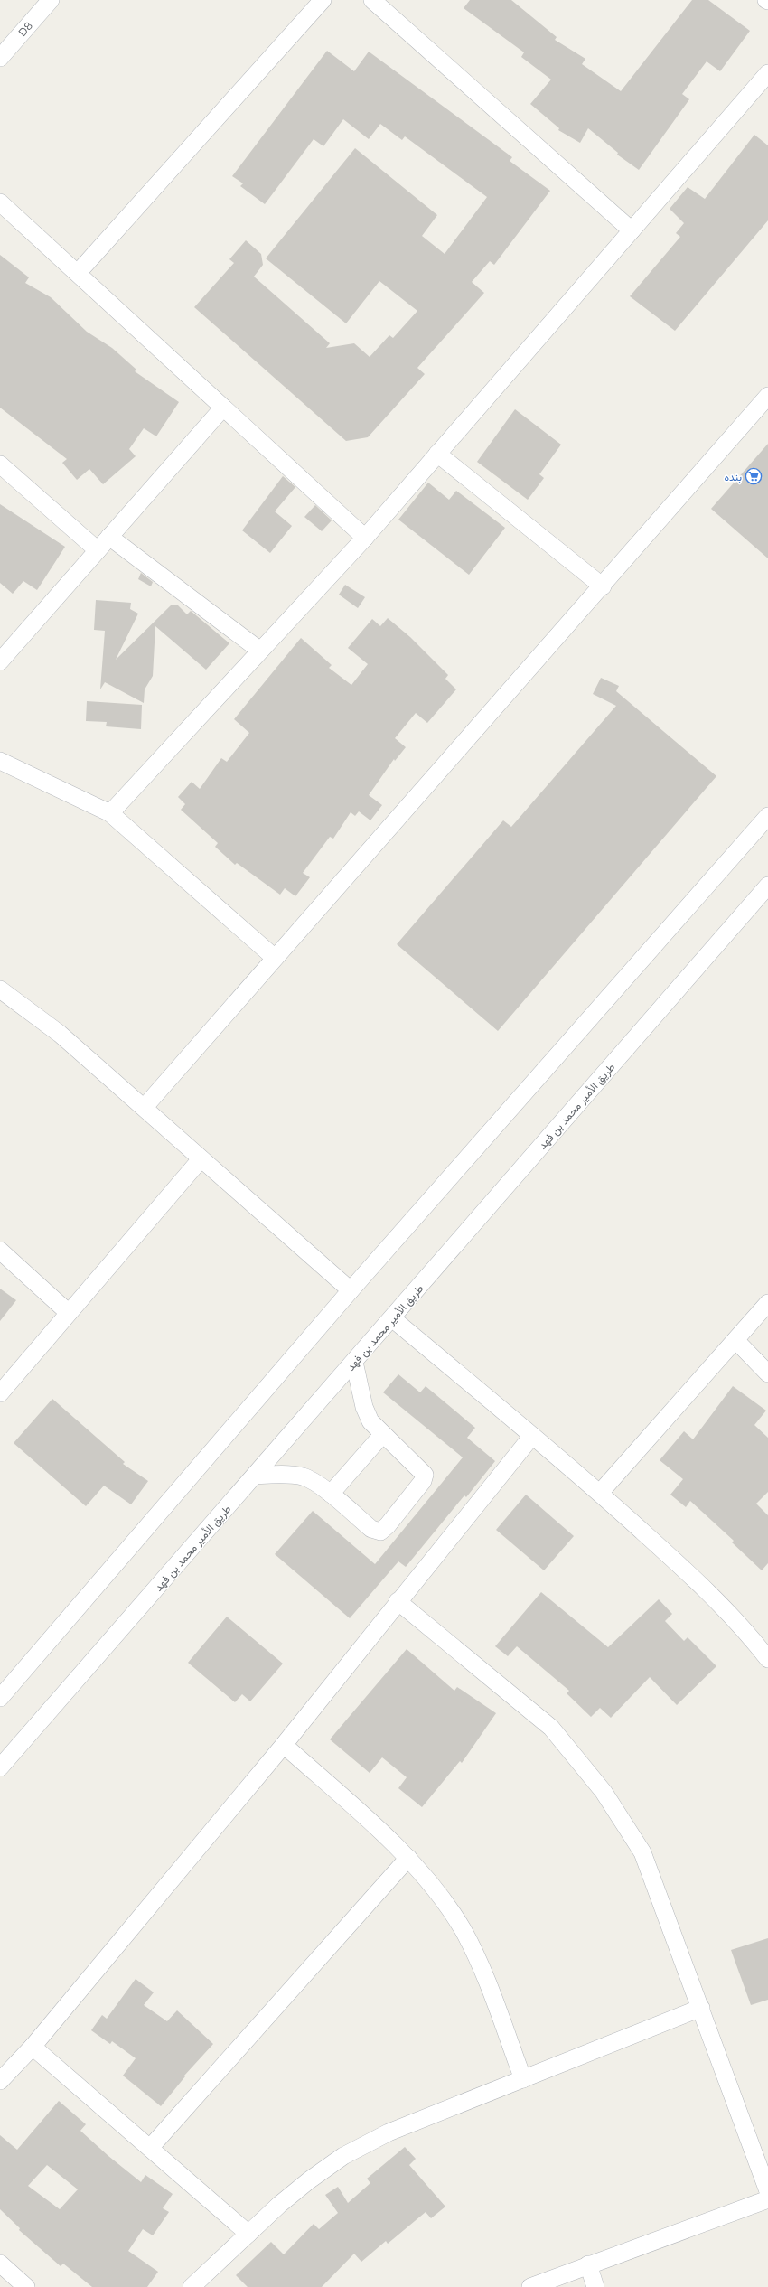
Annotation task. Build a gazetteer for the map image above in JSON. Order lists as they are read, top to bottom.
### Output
{
  "streets": {
    "street": ["D8", "طريق الأمير محمد بن فهد"]
  },
  "places": {
    "supermarket": ["بنده"]
  }
}
